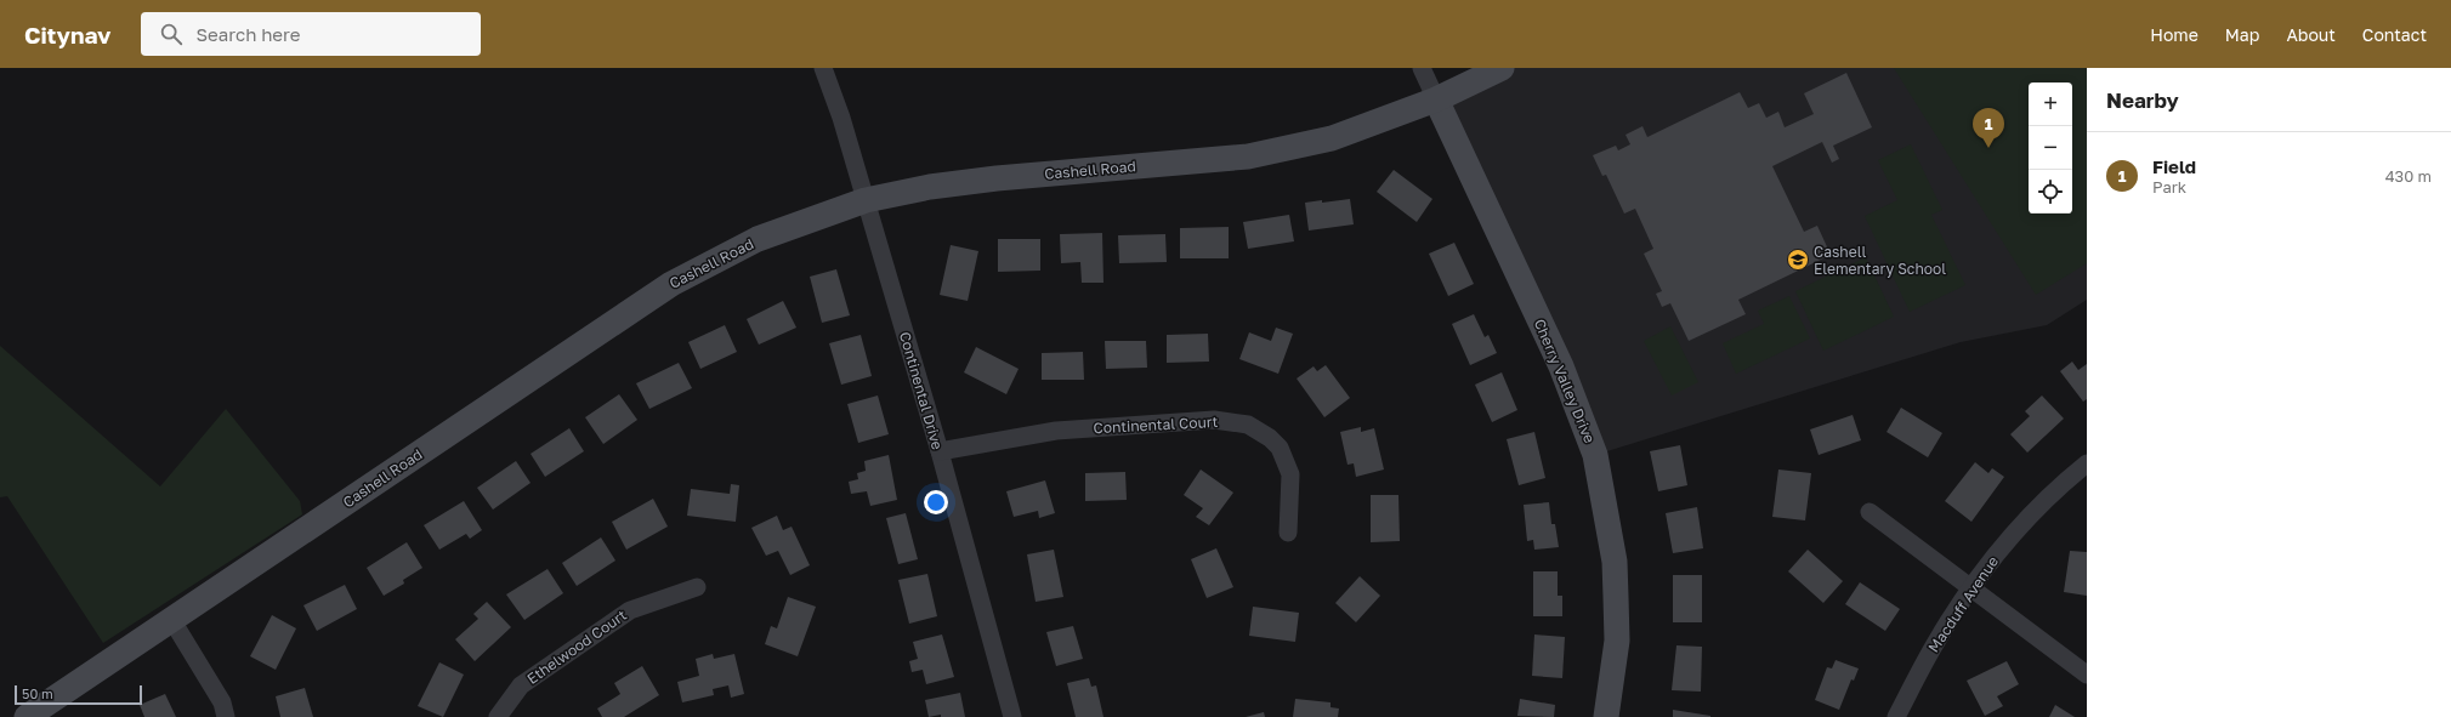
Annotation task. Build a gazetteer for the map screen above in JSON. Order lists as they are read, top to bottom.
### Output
{
  "streets": {
    "street": [
      "Cashell Road",
      "Cherry Valley Drive",
      "Continental Drive",
      "Continental Court",
      "Macduff Avenue",
      "Ethelwood Court"
    ]
  },
  "crossings": [
    ["Cashell Road", "Cherry Valley Drive"],
    ["Cashell Road", "Continental Drive"],
    ["Continental Drive", "Continental Court"]
  ],
  "places": {
    "school or university": ["Cashell Elementary School"]
  },
  "scale_bar": "50 m",
  "page": {
    "header": "Citynav",
    "search": "Search here",
    "nav": [
      "Home",
      "Map",
      "About",
      "Contact"
    ],
    "heading": "Nearby",
    "map_buttons": ["+", "−"],
    "pins": "1",
    "list": [
      {
        "mark": "1",
        "name": "Field",
        "note": "Park",
        "value": "430 m"
      }
    ],
    "scale": "50 m"
  }
}
